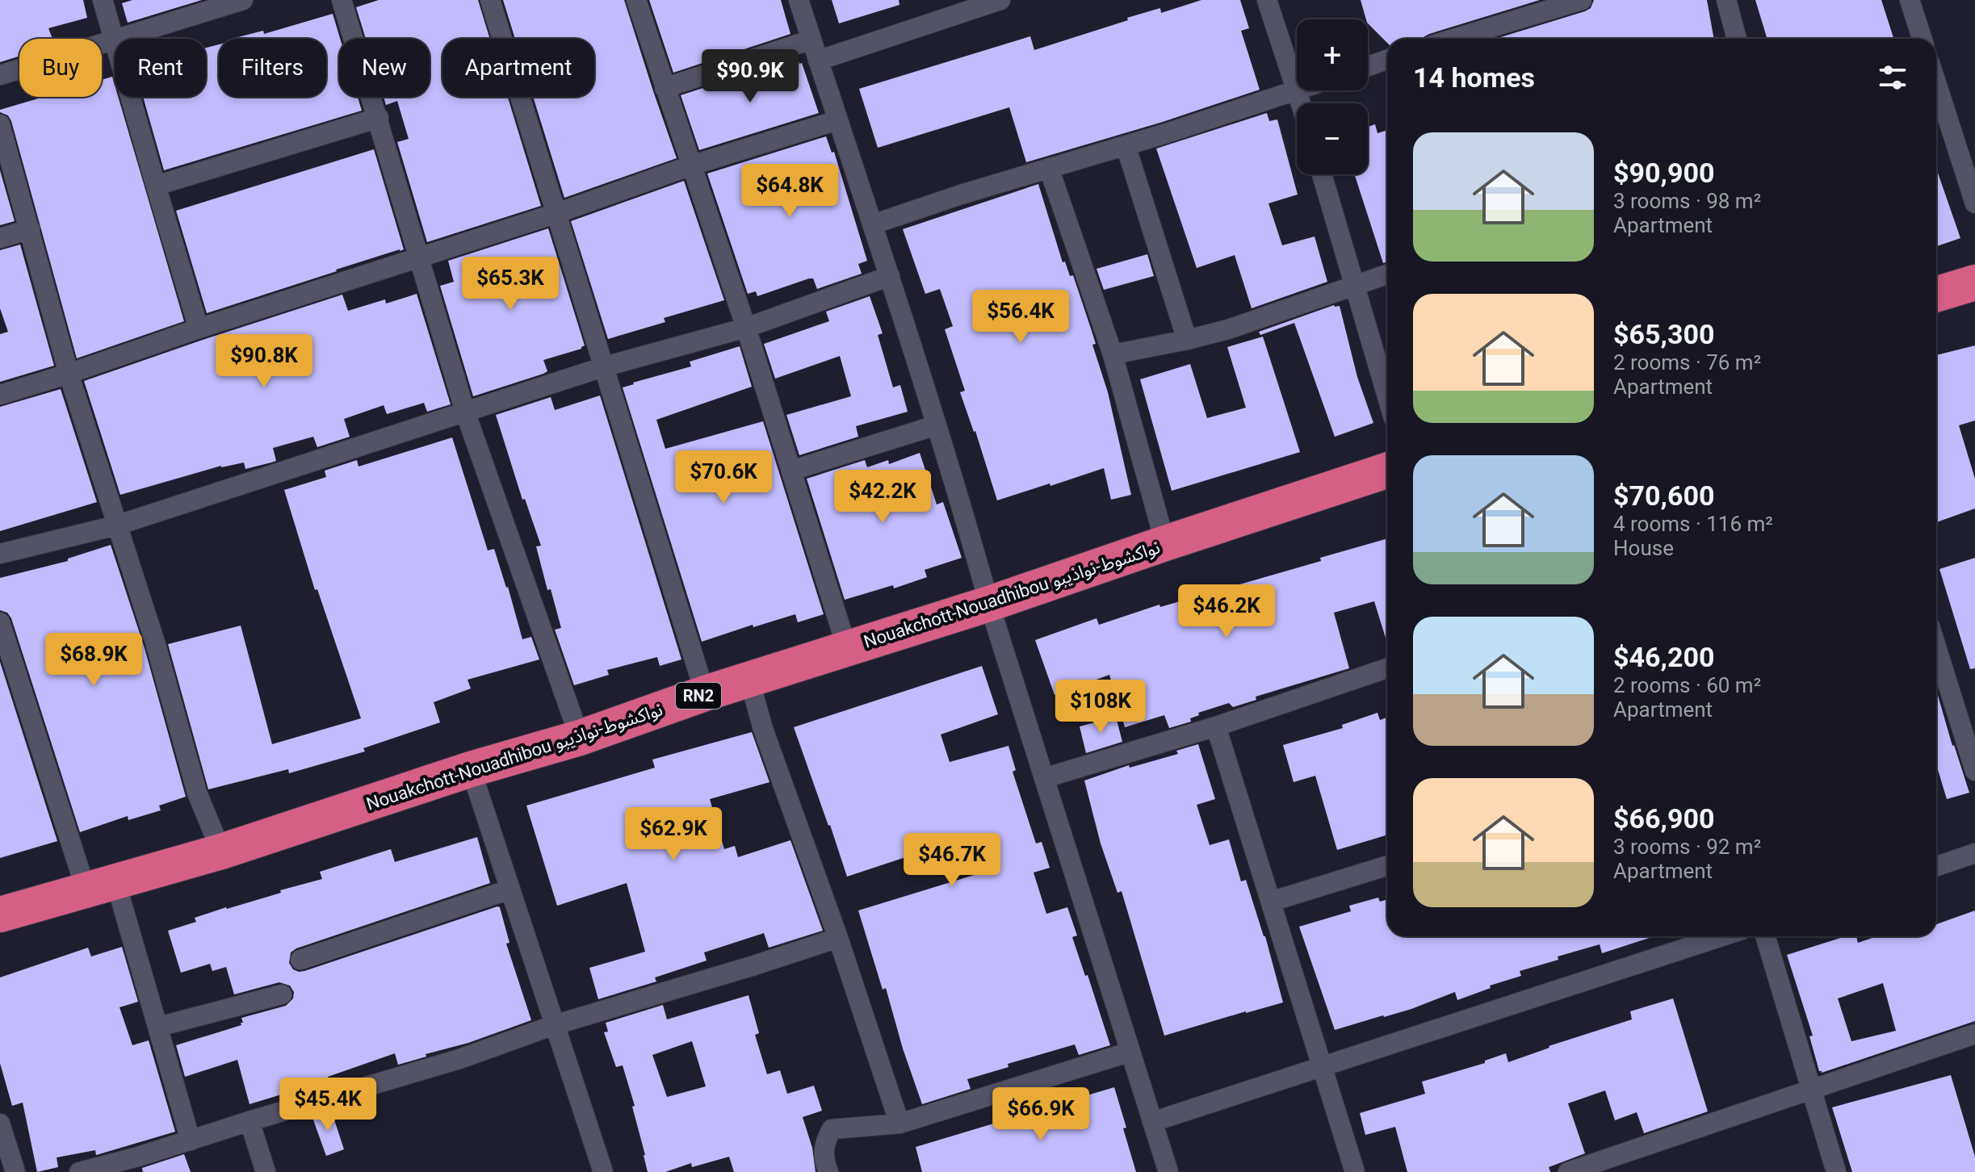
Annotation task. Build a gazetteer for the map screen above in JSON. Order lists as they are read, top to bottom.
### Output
{
  "streets": {
    "highway": ["Nouakchott-Nouadhibou نواكشوط-نواذيبو", "RN2"]
  },
  "page": {
    "map_buttons": ["+", "−"],
    "chip": [
      "Buy",
      "Rent",
      "Filters",
      "New",
      "Apartment"
    ],
    "heading": "14 homes",
    "price": [
      "$90.9K",
      "$64.8K",
      "$65.3K",
      "$56.4K",
      "$90.8K",
      "$70.6K",
      "$42.2K",
      "$46.2K",
      "$68.9K",
      "$108K",
      "$62.9K",
      "$46.7K",
      "$45.4K",
      "$66.9K"
    ],
    "list": [
      {
        "name": "$90,900",
        "note": "3 rooms · 98 m² · Apartment"
      },
      {
        "name": "$65,300",
        "note": "2 rooms · 76 m² · Apartment"
      },
      {
        "name": "$70,600",
        "note": "4 rooms · 116 m² · House"
      },
      {
        "name": "$46,200",
        "note": "2 rooms · 60 m² · Apartment"
      },
      {
        "name": "$66,900",
        "note": "3 rooms · 92 m² · Apartment"
      }
    ]
  }
}
